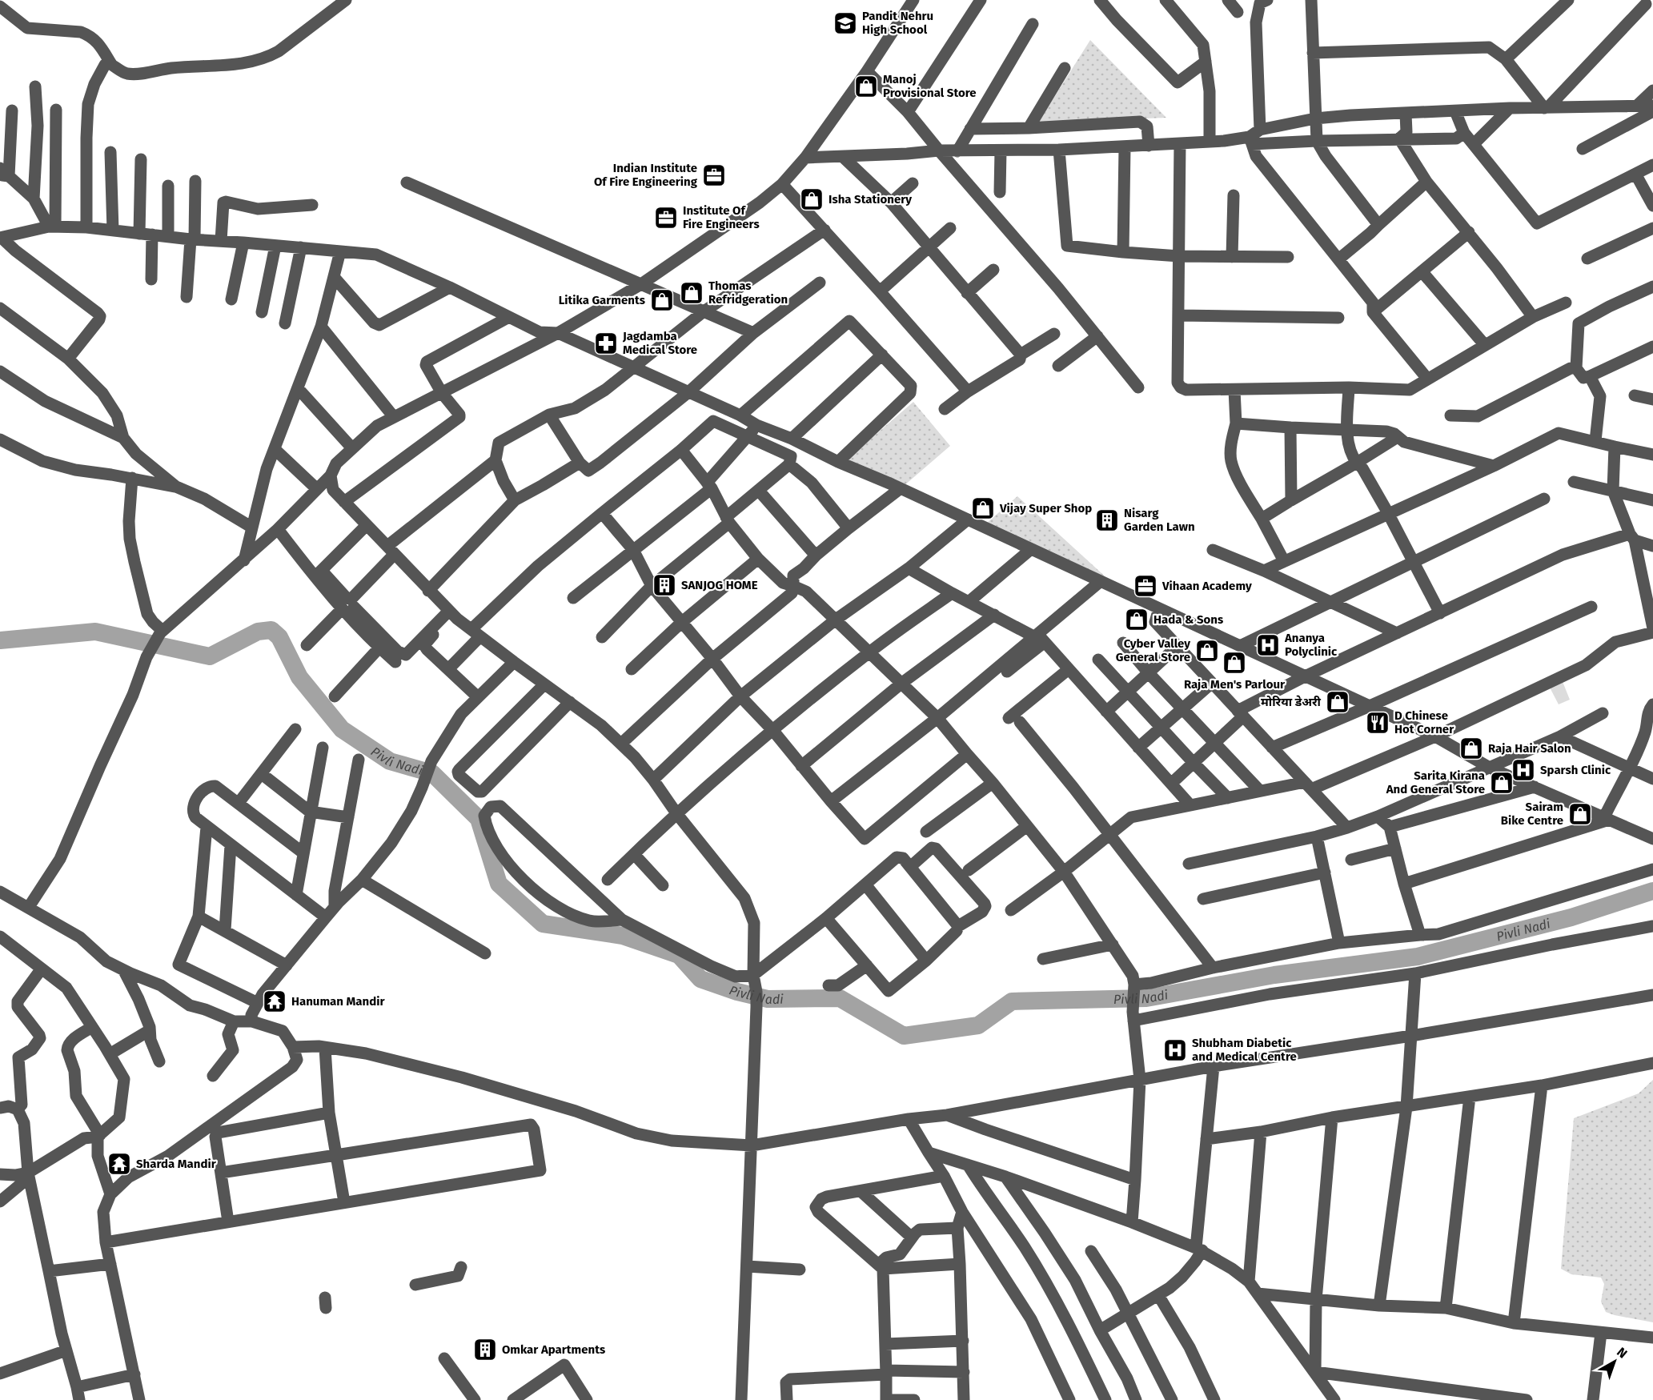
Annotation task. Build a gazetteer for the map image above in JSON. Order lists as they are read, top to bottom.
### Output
{
  "water": ["Pivli Nadi"],
  "places": {
    "school or university": ["Pandit Nehru High School"],
    "shop": [
      "Manoj Provisional Store",
      "Isha Stationery",
      "Thomas Refridgeration",
      "Litika Garments",
      "Vijay Super Shop",
      "Hada & Sons",
      "Cyber Valley General Store",
      "Raja Men's Parlour",
      "मोरिया डेअरी",
      "Raja Hair Salon",
      "Sarita Kirana And General Store",
      "Sairam Bike Centre"
    ],
    "office": ["Indian Institute Of Fire Engineering", "Institute Of Fire Engineers", "Vihaan Academy"],
    "pharmacy": ["Jagdamba Medical Store"],
    "building": ["Nisarg Garden Lawn", "SANJOG HOME", "Omkar Apartments"],
    "hospital": ["Ananya Polyclinic", "Sparsh Clinic", "Shubham Diabetic and Medical Centre"],
    "restaurant": ["D Chinese Hot Corner"],
    "temple": ["Hanuman Mandir", "Sharda Mandir"]
  },
  "north": "top right"
}
